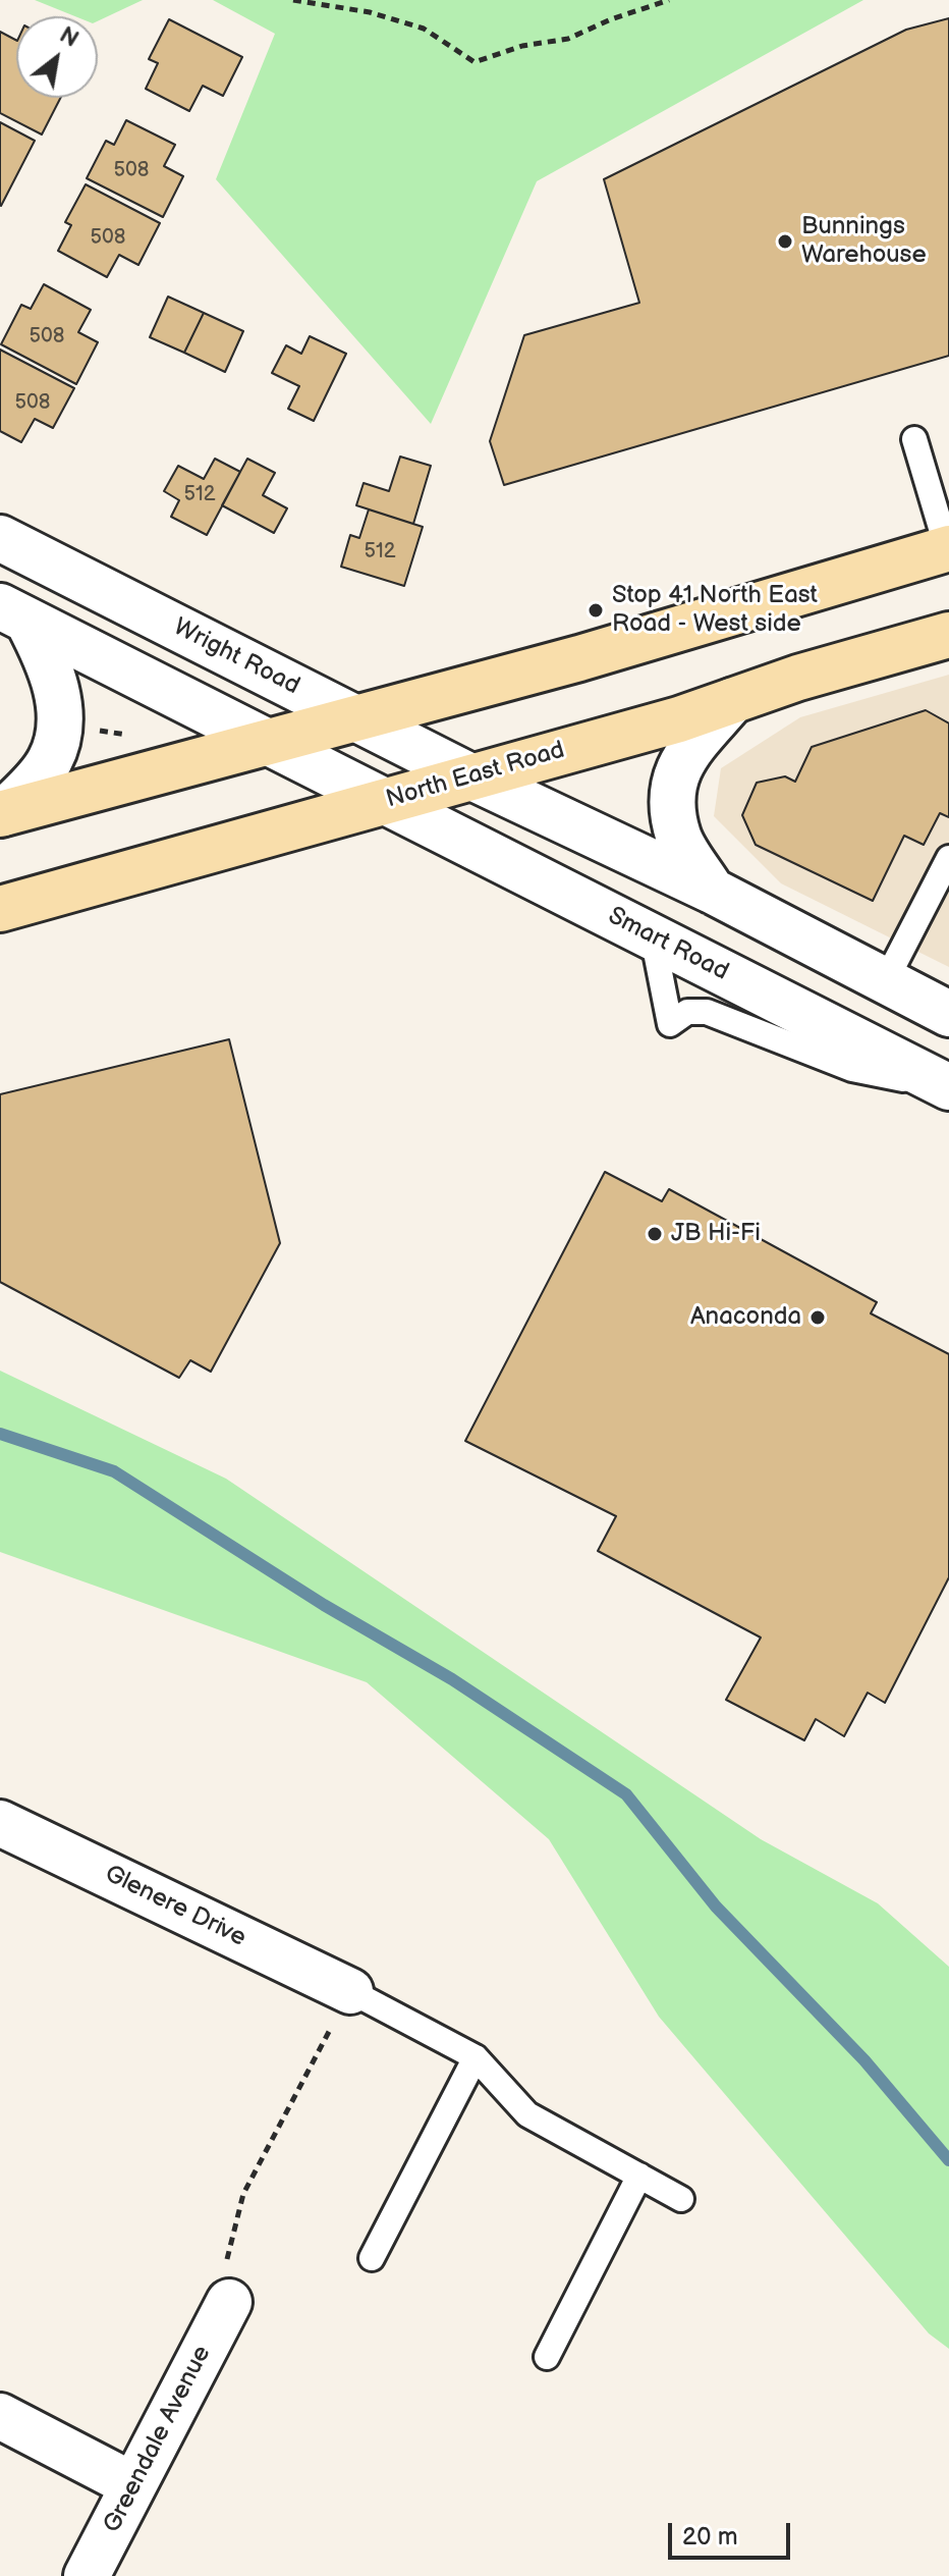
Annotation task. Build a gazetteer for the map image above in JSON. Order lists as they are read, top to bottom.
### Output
{
  "streets": {
    "highway": ["North East Road"],
    "main road": [
      "Wright Road",
      "Smart Road",
      "Glenere Drive",
      "Greendale Avenue"
    ]
  },
  "crossings": [
    ["Wright Road", "North East Road"],
    ["North East Road", "Smart Road"]
  ],
  "places": [
    "Bunnings Warehouse",
    "Stop 41 North East Road - West side",
    "JB Hi-Fi",
    "Anaconda"
  ],
  "house_numbers": [
    "508",
    "508",
    "508",
    "508",
    "512",
    "512"
  ],
  "scale_bar": "20 m",
  "north": "top right"
}
